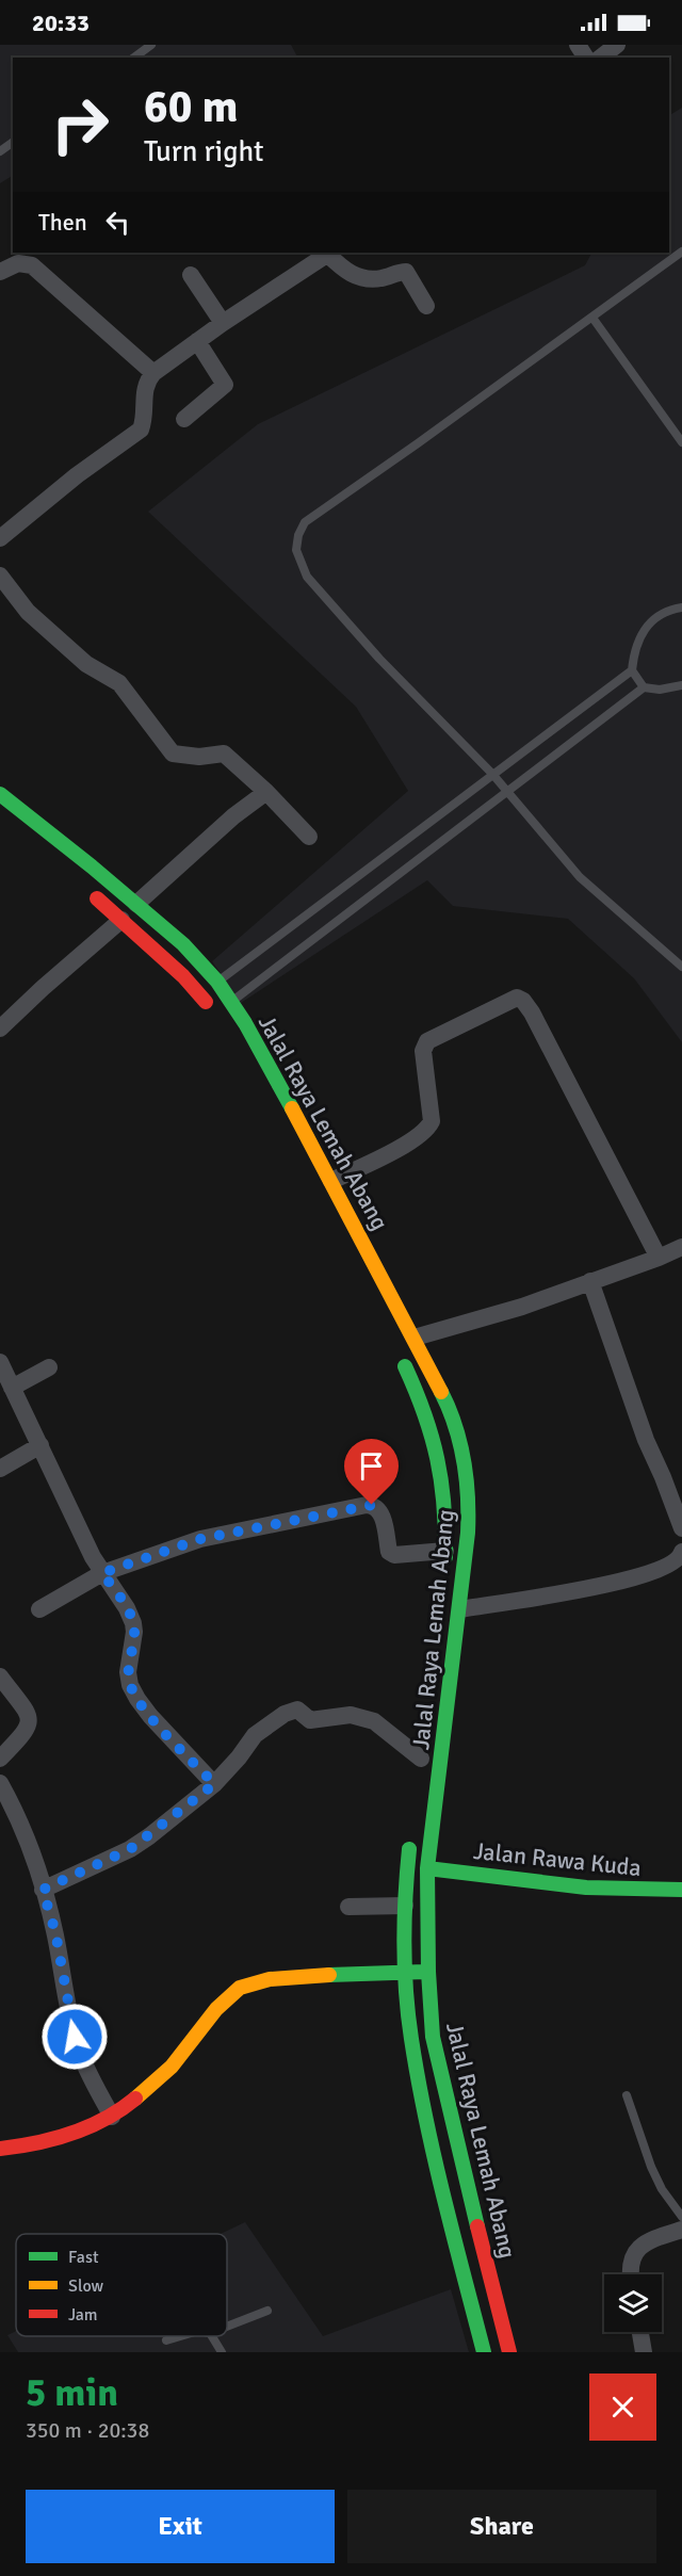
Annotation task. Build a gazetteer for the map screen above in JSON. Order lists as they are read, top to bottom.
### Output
{
  "streets": {
    "main road": ["Jalal Raya Lemah Abang", "Jalan Rawa Kuda"]
  },
  "crossings": [
    ["Jalal Raya Lemah Abang", "Jalan Rawa Kuda"]
  ],
  "legend": ["Fast", "Slow", "Jam"],
  "page": {
    "status": "20:33",
    "turn": ["60 m", "Turn right"],
    "then": "Then",
    "heading": ["5 min", "350 m · 20:38"],
    "buttons": ["Exit", "Share"]
  }
}
